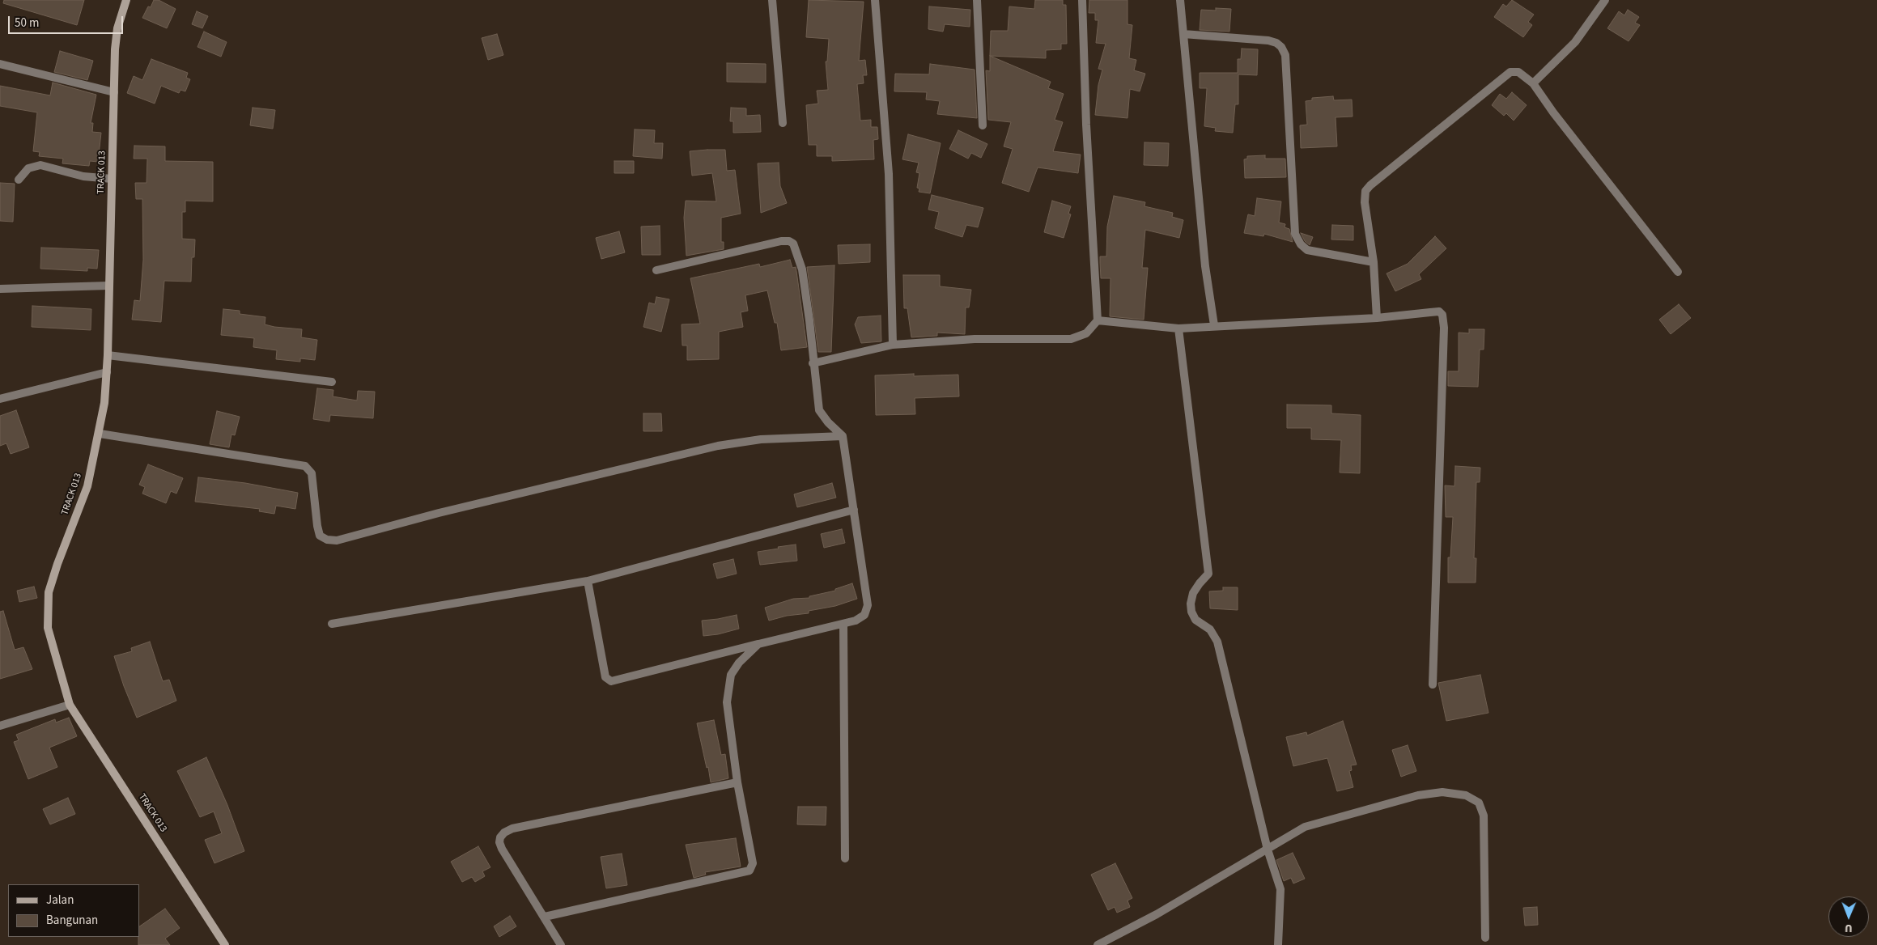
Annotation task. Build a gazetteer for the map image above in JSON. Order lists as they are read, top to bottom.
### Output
{
  "streets": {
    "street": ["TRACK 013"]
  },
  "legend": ["Jalan", "Bangunan"],
  "scale_bar": "50 m",
  "north": "bottom"
}
